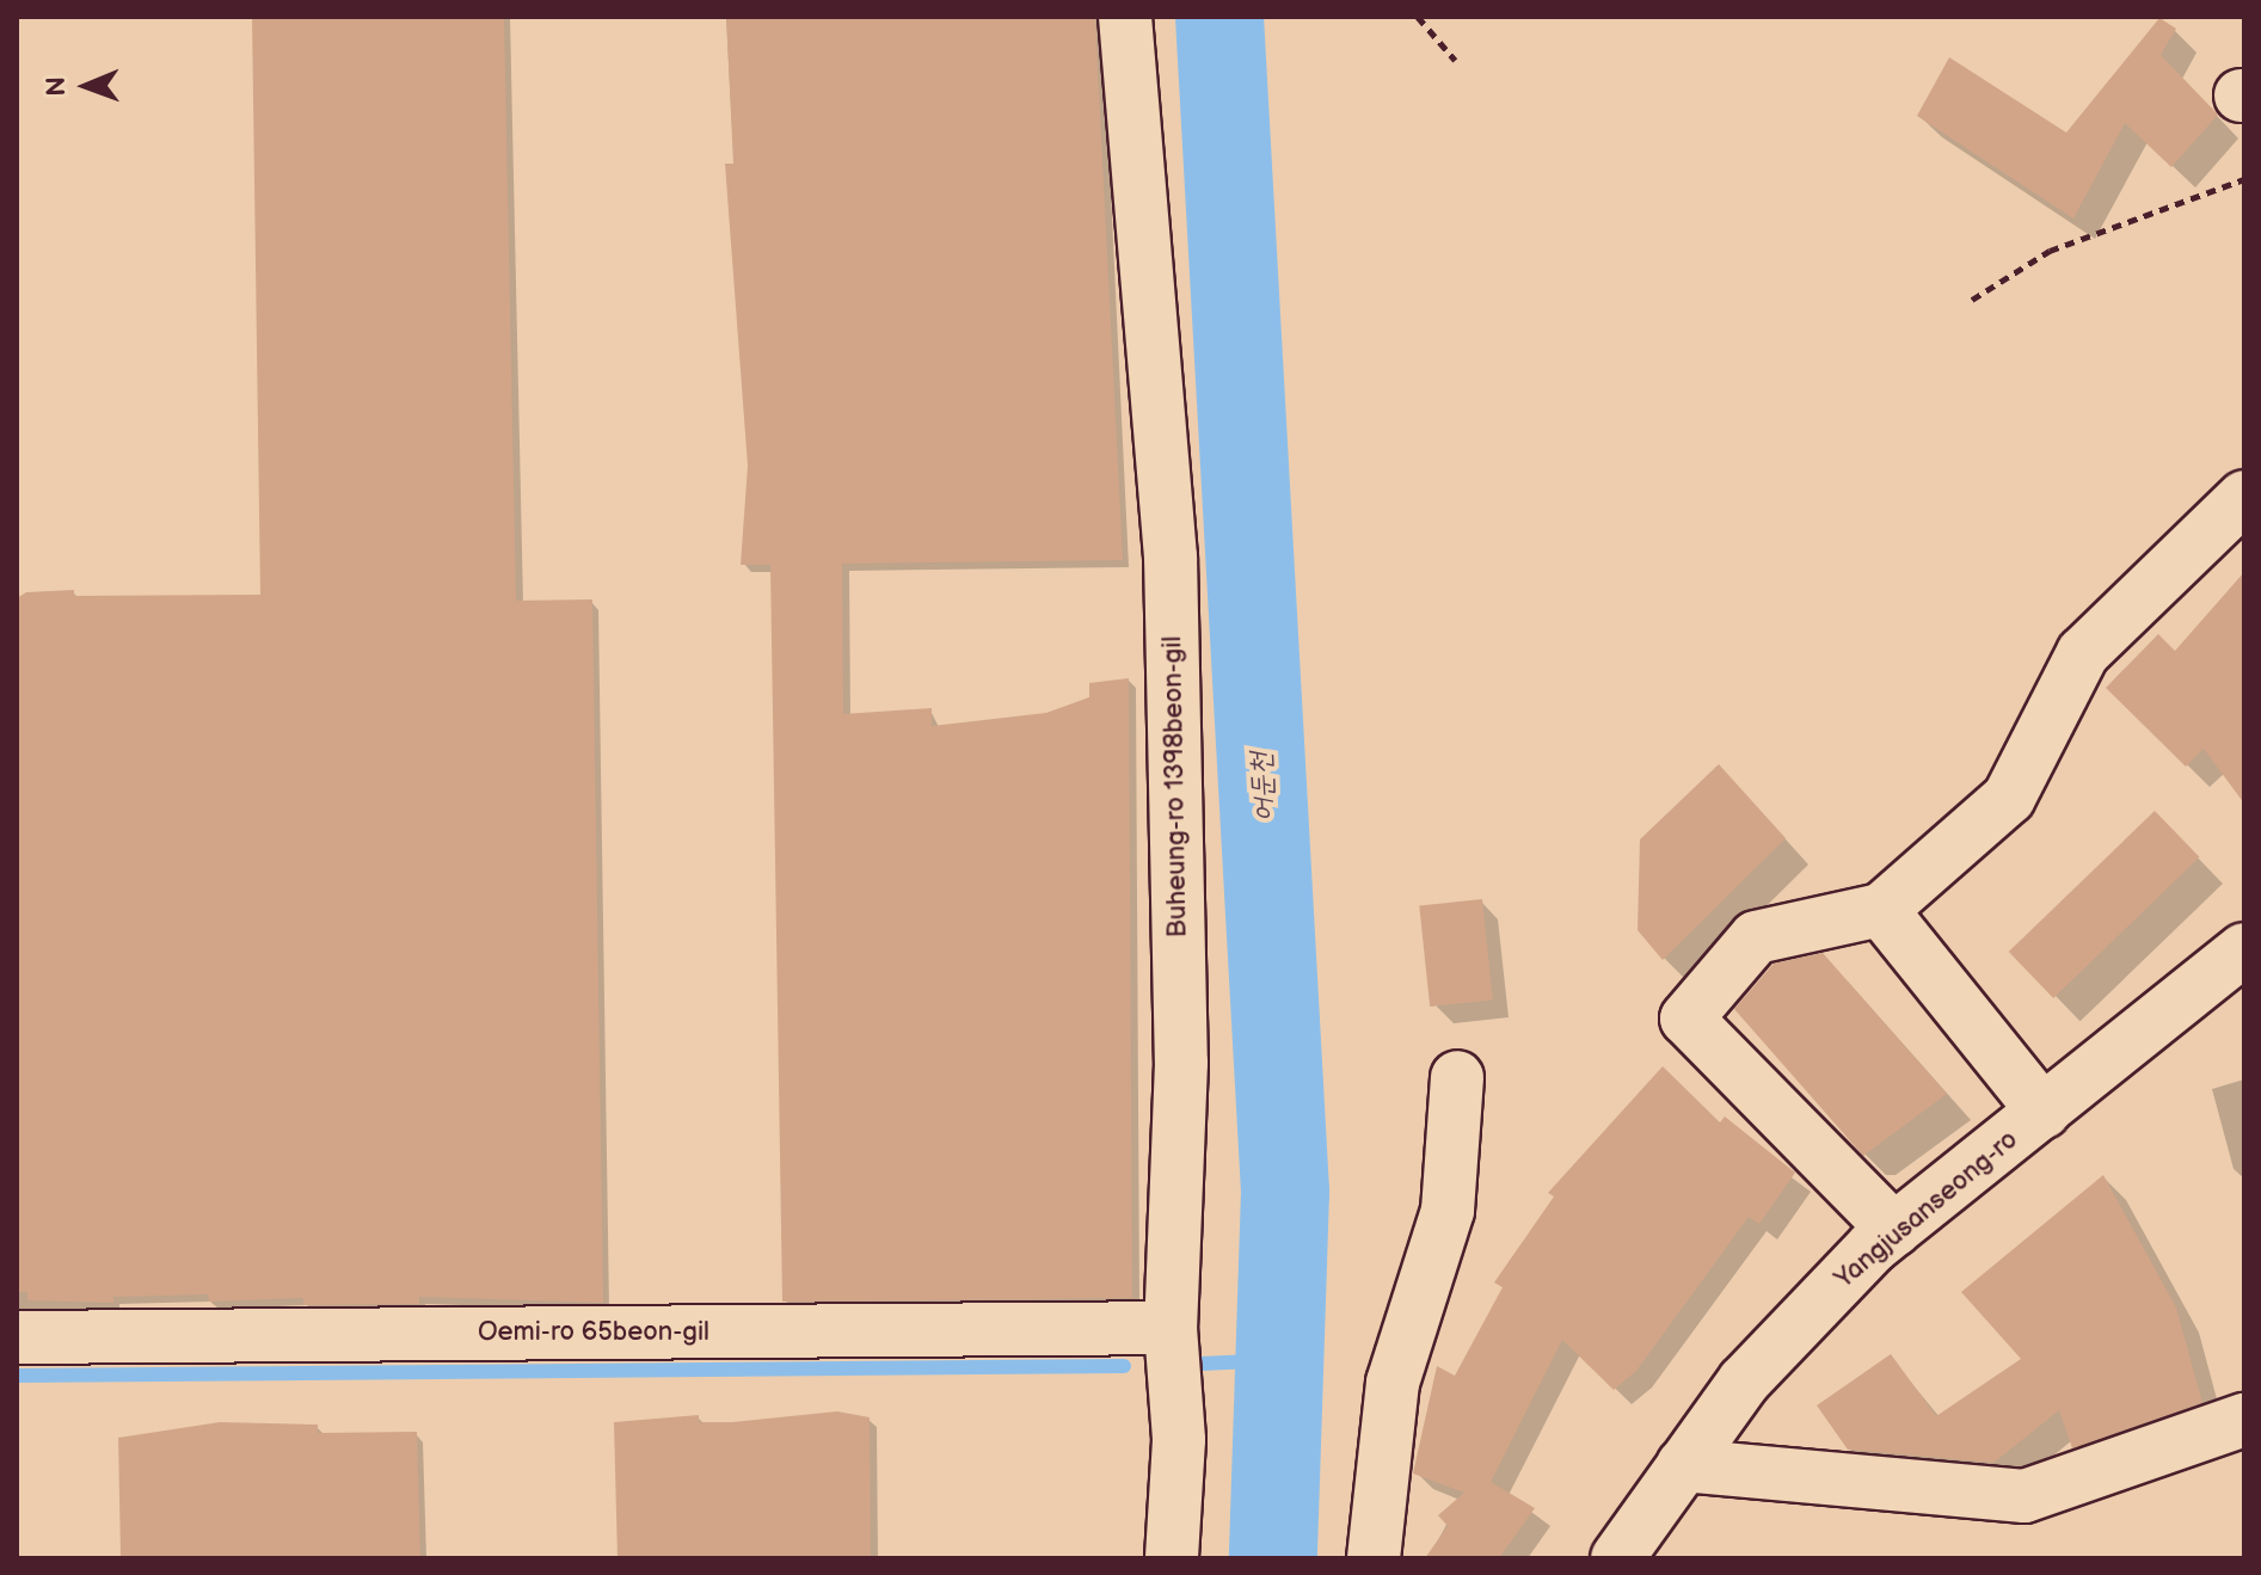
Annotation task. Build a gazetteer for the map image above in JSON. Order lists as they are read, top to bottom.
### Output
{
  "streets": {
    "street": ["Buheung-ro 1398beon-gil", "Yangjusanseong-ro", "Oemi-ro 65beon-gil"]
  },
  "crossings": [
    ["Buheung-ro 1398beon-gil", "Oemi-ro 65beon-gil"]
  ],
  "water": ["어둔천"],
  "north": "left"
}
